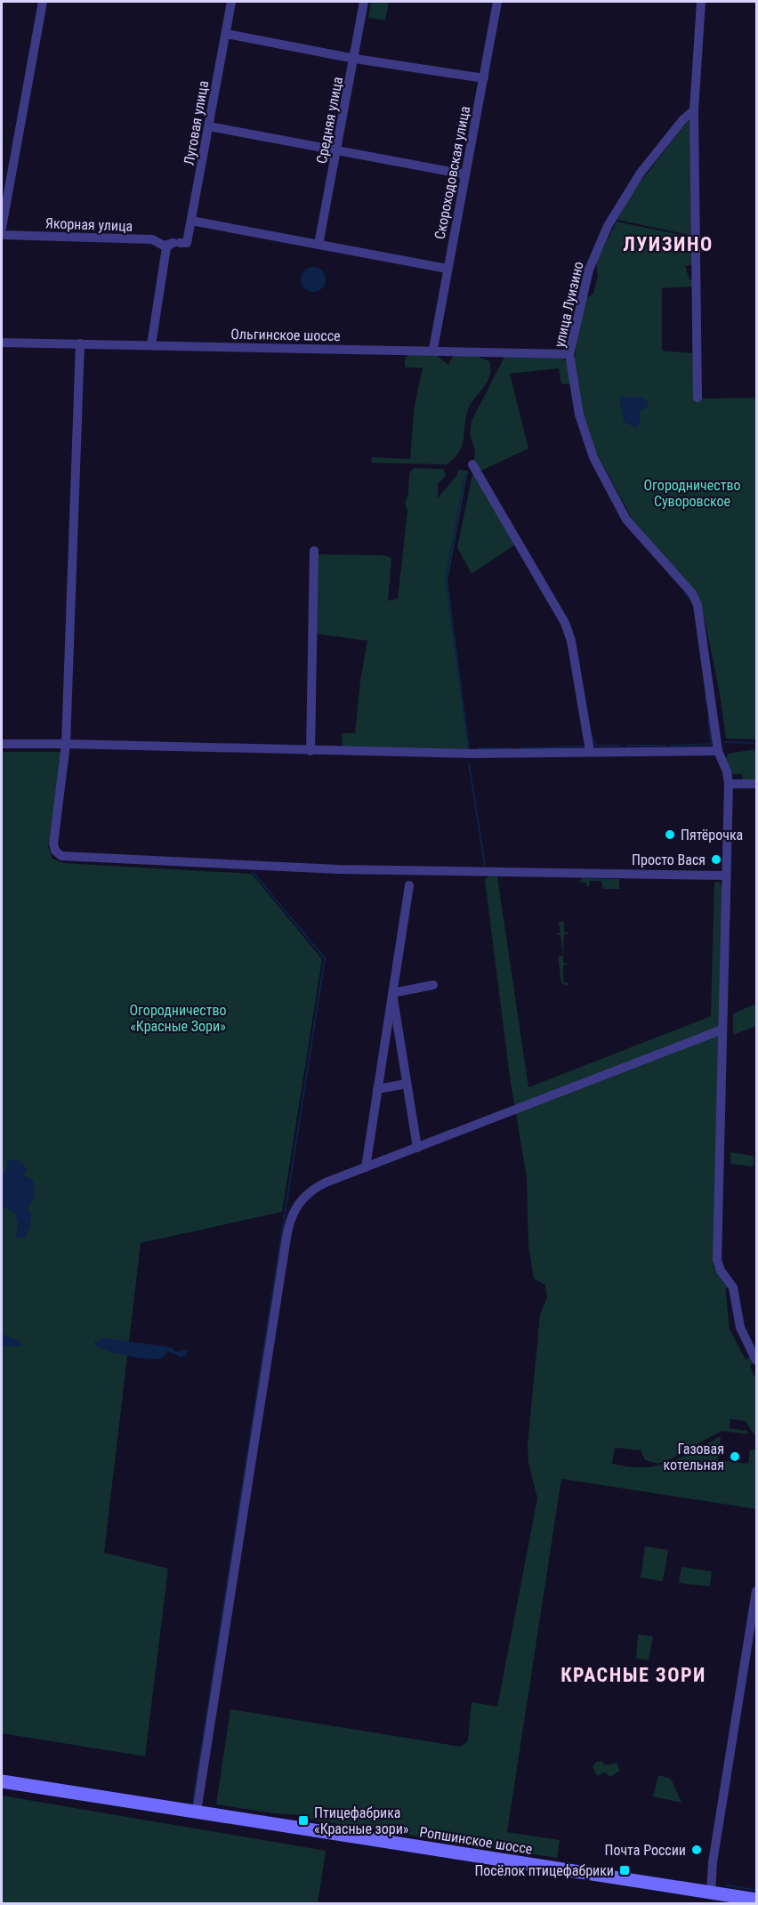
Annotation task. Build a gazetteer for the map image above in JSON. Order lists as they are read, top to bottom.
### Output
{
  "streets": {
    "main road": ["Ропшинское шоссе"],
    "street": [
      "Средняя улица",
      "Луговая улица",
      "Скороходовская улица",
      "Якорная улица",
      "улица Луизино",
      "Ольгинское шоссе"
    ]
  },
  "crossings": [
    ["Луговая улица", "Якорная улица"],
    ["Луговая улица", "Ольгинское шоссе"],
    ["Скороходовская улица", "Ольгинское шоссе"],
    ["улица Луизино", "Ольгинское шоссе"]
  ],
  "districts": ["ЛУИЗИНО", "КРАСНЫЕ ЗОРИ"],
  "parks": ["Огородничество Суворовское", "Огородничество «Красные Зори»"],
  "places": {
    "other": [
      "Пятёрочка",
      "Просто Вася",
      "Газовая котельная",
      "Почта России"
    ],
    "transit": ["Птицефабрика «Красные зори»", "Посёлок птицефабрики"]
  }
}
